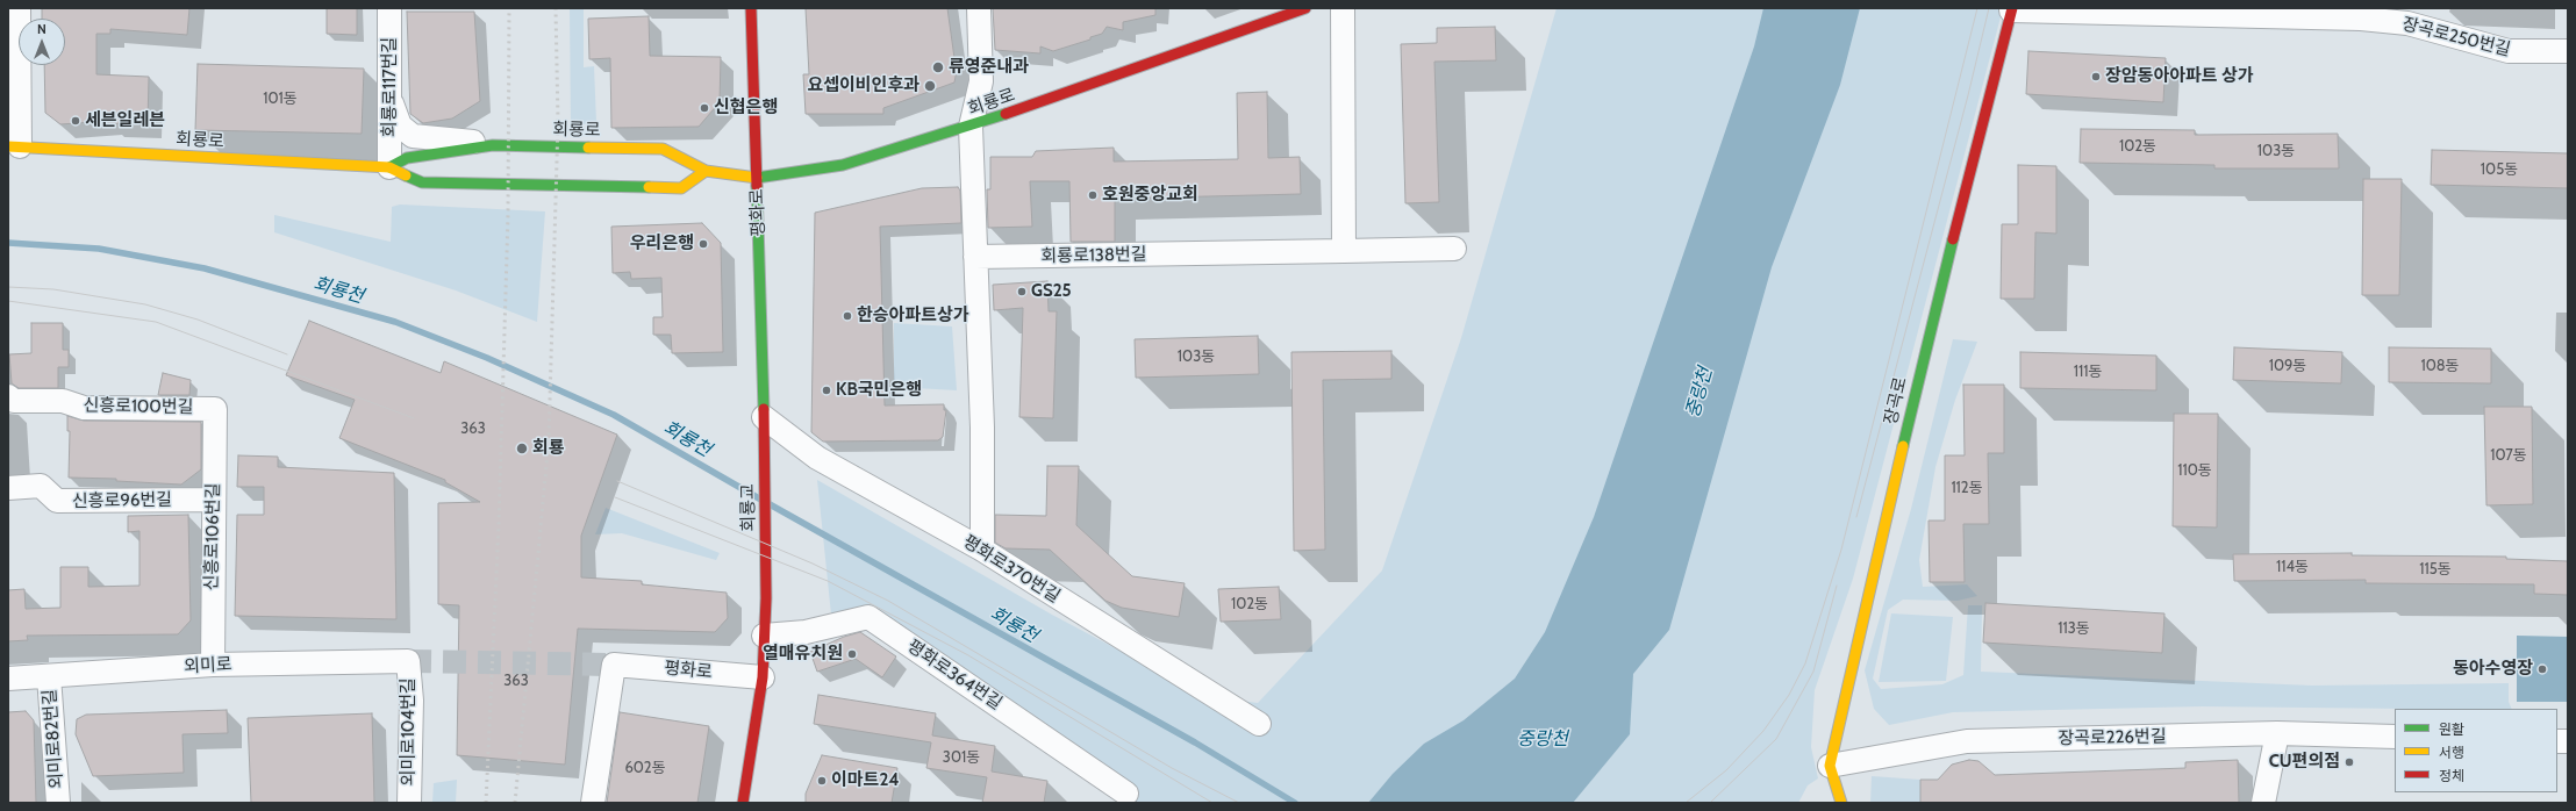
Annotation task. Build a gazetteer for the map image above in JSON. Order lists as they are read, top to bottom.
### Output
{
  "streets": {
    "street": [
      "장곡로250번길",
      "회룡로117번길",
      "회룡로",
      "평화로",
      "회룡로138번길",
      "장곡로",
      "신흥로100번길",
      "신흥로96번길",
      "회룡교",
      "신흥로106번길",
      "평화로370번길",
      "외미로",
      "평화로364번길",
      "외미로104번길",
      "장곡로226번길",
      "외미로82번길"
    ]
  },
  "crossings": [
    ["장곡로250번길", "장곡로"],
    ["회룡로117번길", "회룡로"],
    ["회룡로", "평화로"],
    ["평화로", "회룡교"],
    ["평화로", "평화로370번길"],
    ["장곡로", "장곡로226번길"],
    ["신흥로100번길", "신흥로106번길"],
    ["신흥로96번길", "신흥로106번길"],
    ["회룡교", "평화로370번길"],
    ["회룡교", "평화로364번길"],
    ["신흥로106번길", "외미로"],
    ["외미로", "외미로104번길"],
    ["외미로", "외미로82번길"]
  ],
  "water": ["회룡천", "중랑천"],
  "places": [
    "류영준내과",
    "장암동아아파트 상가",
    "요셉이비인후과",
    "신협은행",
    "세븐일레븐",
    "호원중앙교회",
    "우리은행",
    "GS25",
    "한승아파트상가",
    "KB국민은행",
    "회룡",
    "열매유치원",
    "동아수영장",
    "CU편의점",
    "이마트24"
  ],
  "house_numbers": [
    "101동",
    "102동",
    "103동",
    "105동",
    "103동",
    "109동",
    "108동",
    "111동",
    "363",
    "107동",
    "110동",
    "112동",
    "114동",
    "115동",
    "102동",
    "113동",
    "363",
    "301동",
    "602동"
  ],
  "legend": ["원활", "서행", "정체"],
  "north": "top"
}
